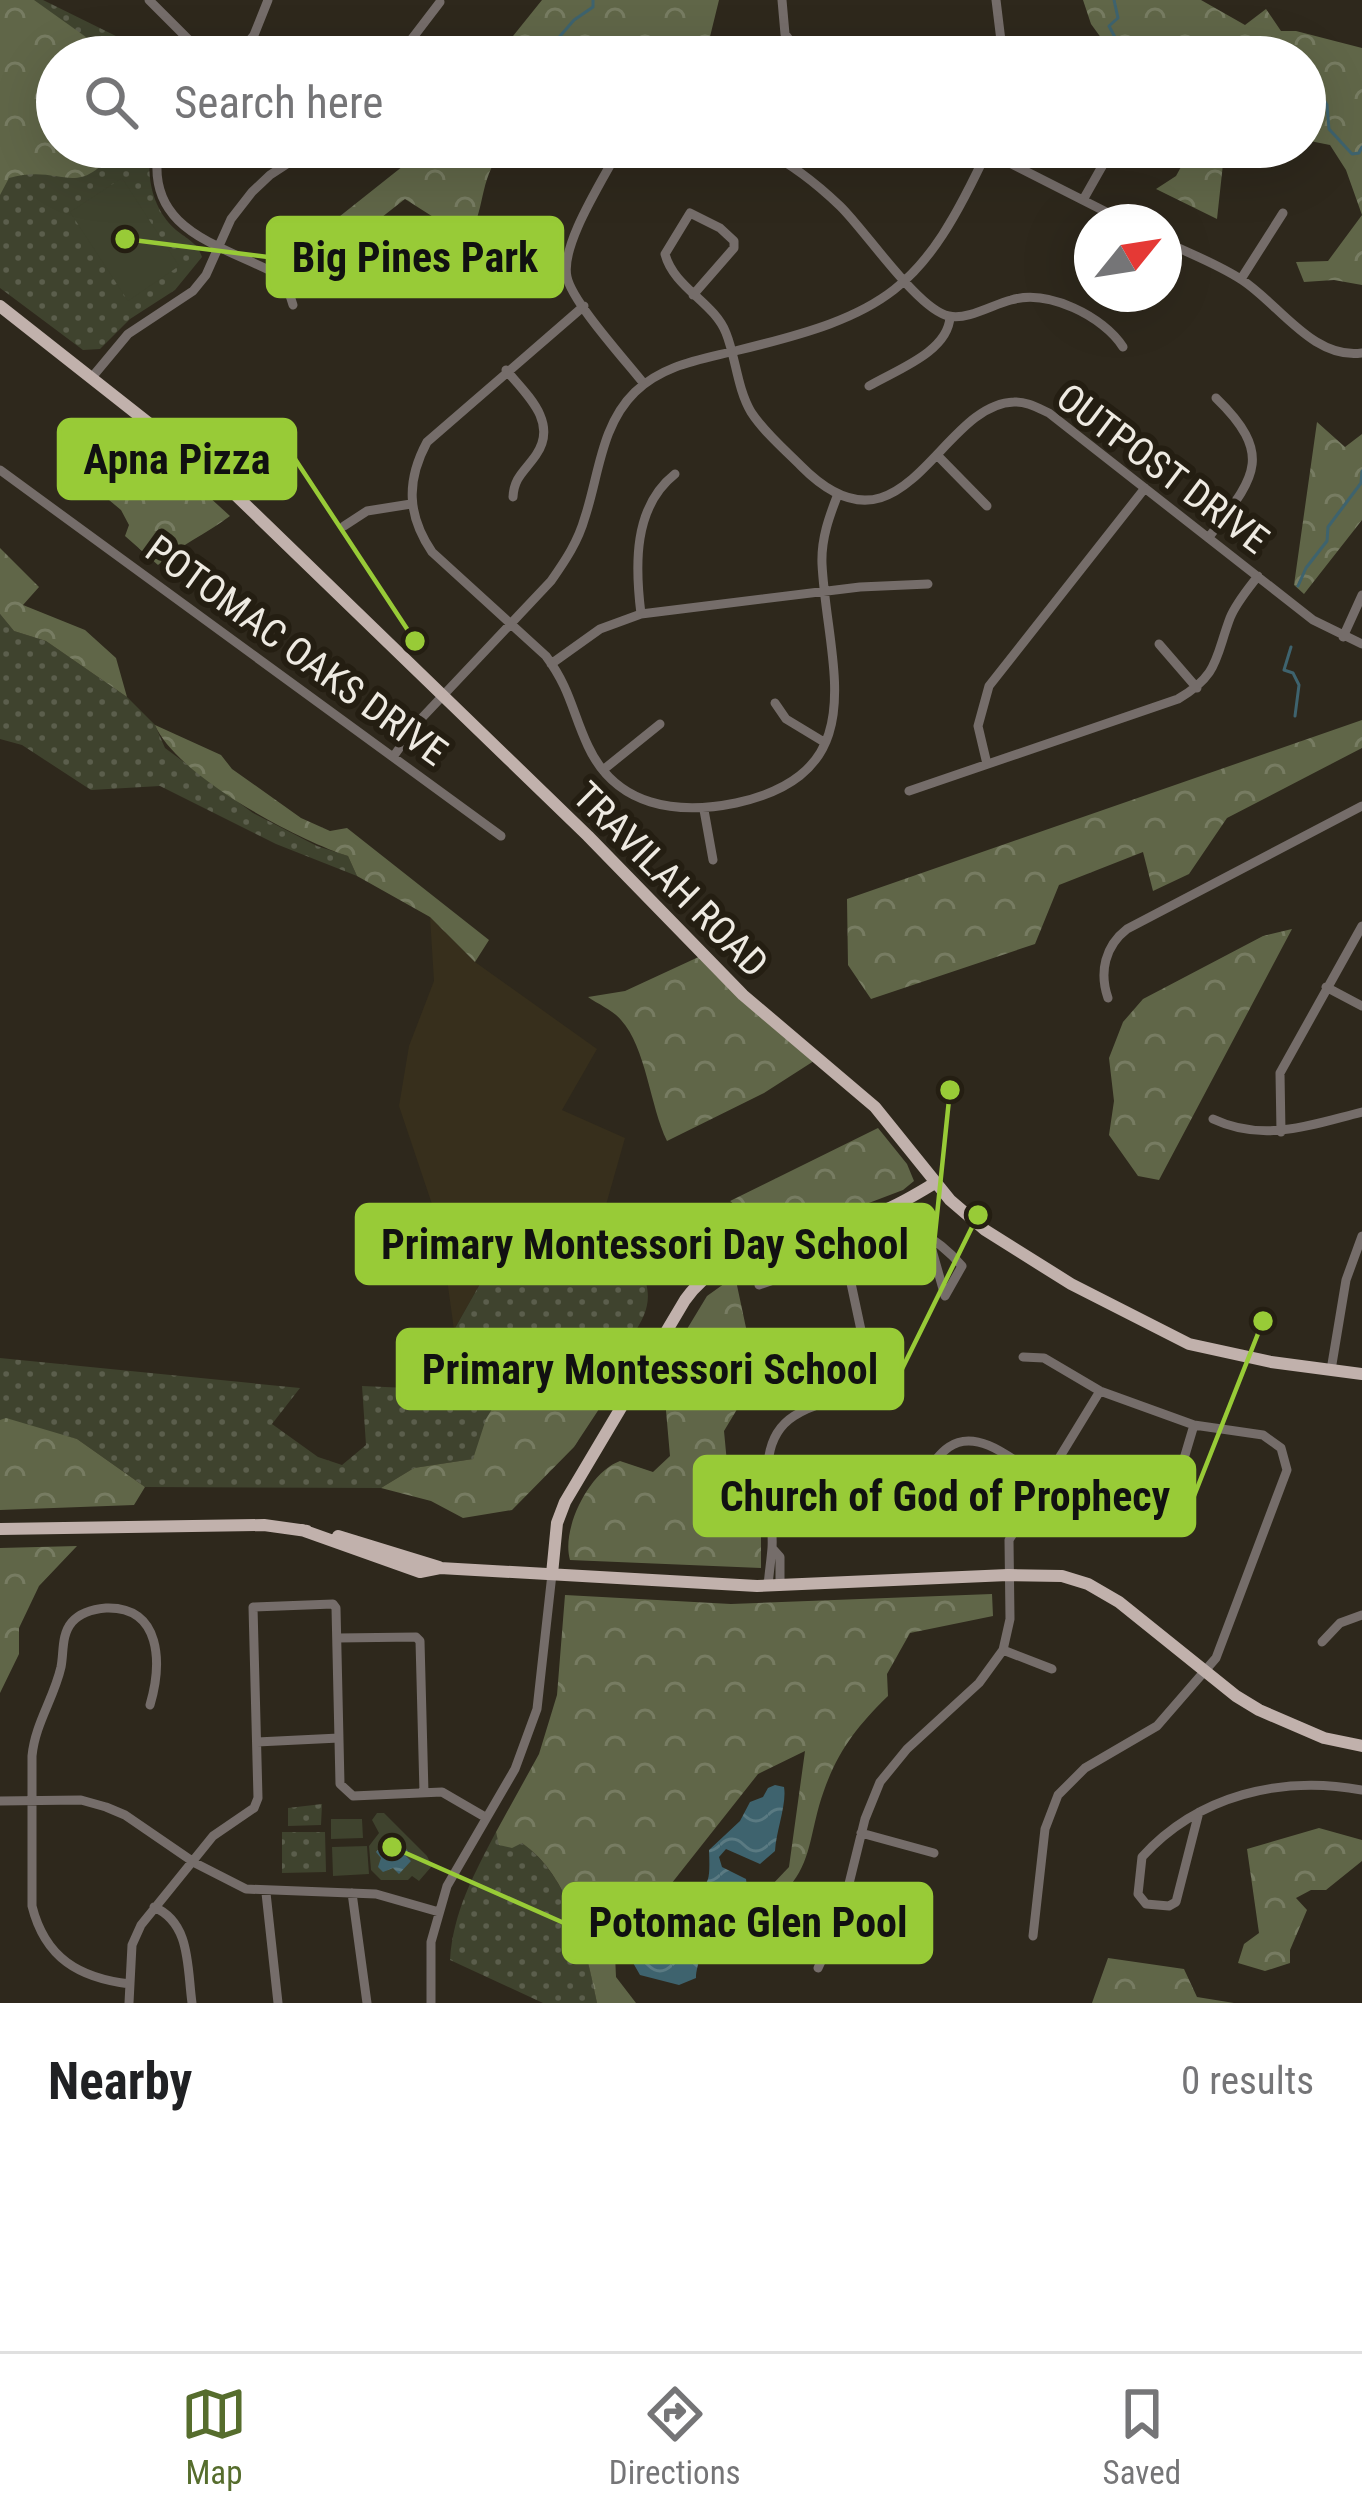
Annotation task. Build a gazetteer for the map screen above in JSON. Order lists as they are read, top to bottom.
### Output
{
  "streets": {
    "main road": ["TRAVILAH ROAD"],
    "street": ["OUTPOST DRIVE", "POTOMAC OAKS DRIVE"]
  },
  "places": [
    "Big Pines Park",
    "Apna Pizza",
    "Primary Montessori Day School",
    "Primary Montessori School",
    "Church of God of Prophecy",
    "Potomac Glen Pool"
  ],
  "north": "top right",
  "page": {
    "search": "Search here",
    "heading": ["Nearby", "0 results"],
    "nav": ["Map", "Directions", "Saved"]
  }
}
